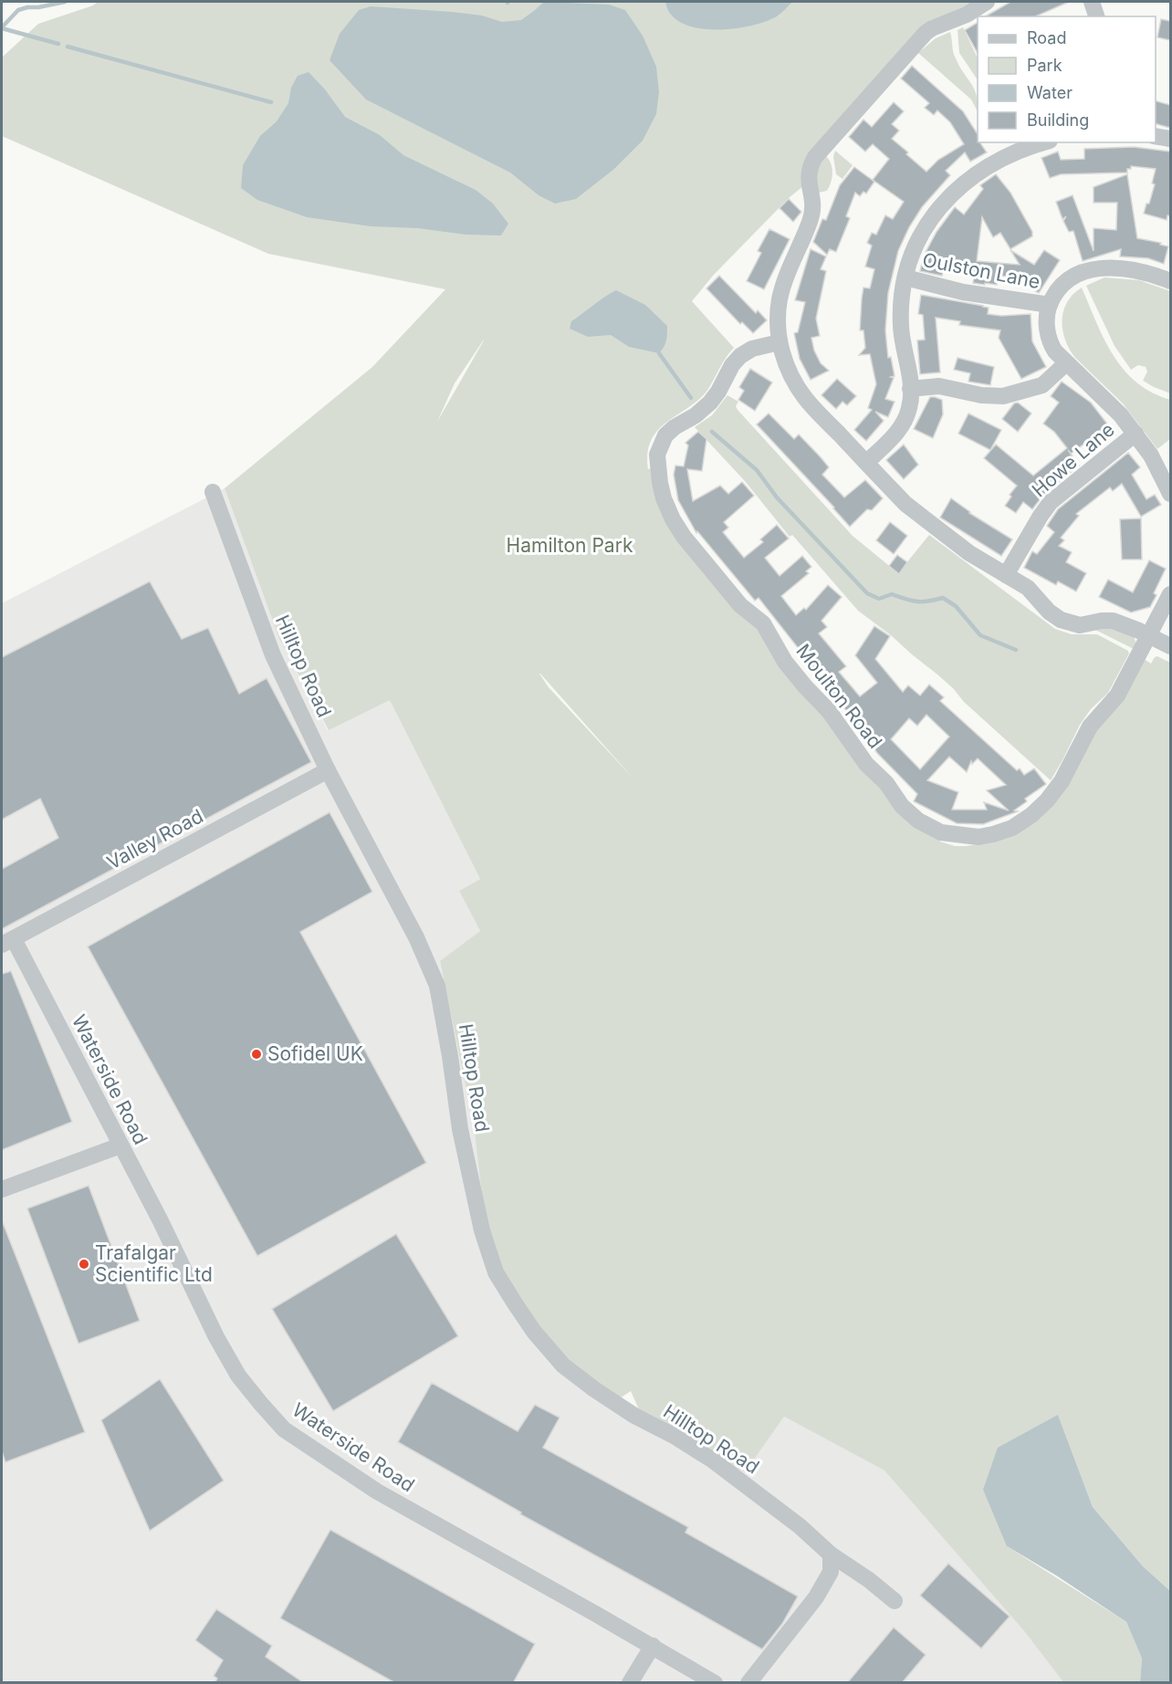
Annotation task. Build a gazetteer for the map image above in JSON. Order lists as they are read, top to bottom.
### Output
{
  "streets": {
    "street": [
      "Oulston Lane",
      "Howe Lane",
      "Hilltop Road",
      "Moulton Road",
      "Valley Road",
      "Waterside Road"
    ]
  },
  "crossings": [
    ["Hilltop Road", "Valley Road"],
    ["Valley Road", "Waterside Road"]
  ],
  "parks": ["Hamilton Park"],
  "places": ["Sofidel UK", "Trafalgar Scientific Ltd"],
  "legend": [
    "Road",
    "Park",
    "Water",
    "Building"
  ]
}
